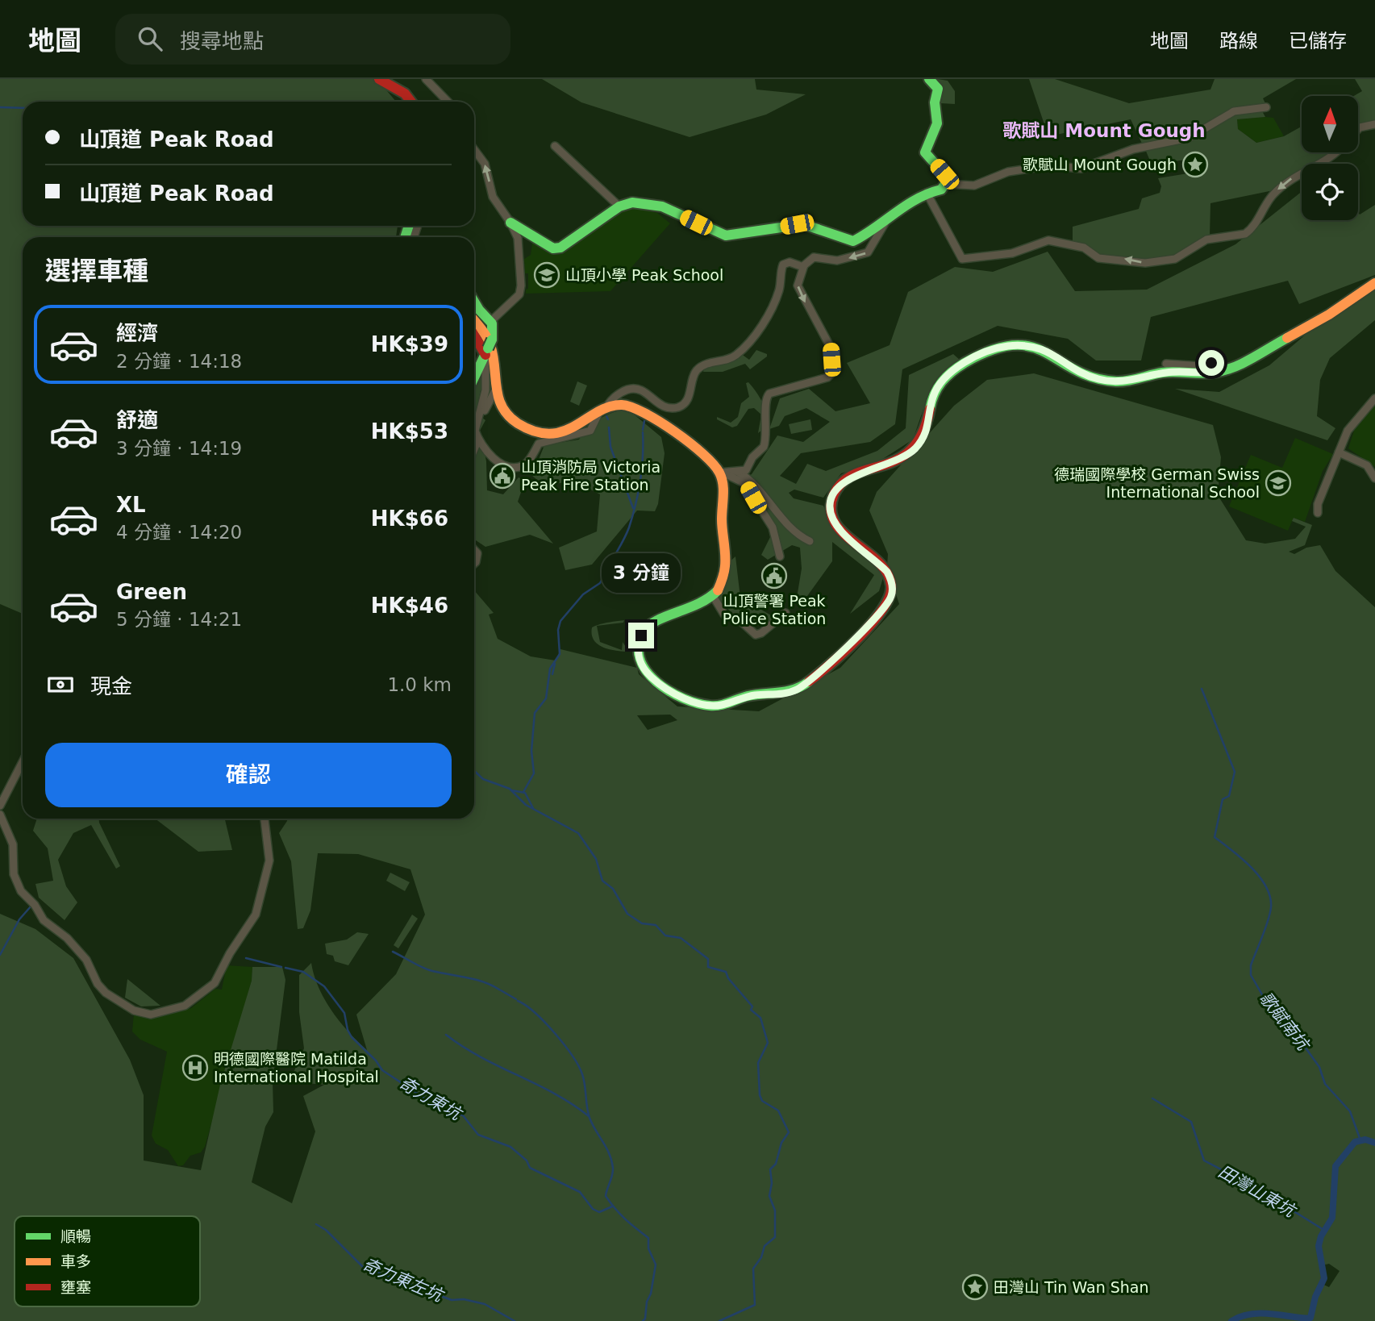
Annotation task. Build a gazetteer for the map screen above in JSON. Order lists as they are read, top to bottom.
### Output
{
  "districts": ["歌賦山 Mount Gough"],
  "water": [
    "歌賦南坑",
    "奇力東坑",
    "田灣山東坑",
    "奇力東左坑"
  ],
  "places": {
    "place": ["歌賦山 Mount Gough", "田灣山 Tin Wan Shan"],
    "school or university": ["山頂小學 Peak School", "德瑞國際學校 German Swiss International School"],
    "public building": ["山頂消防局 Victoria Peak Fire Station", "山頂警署 Peak Police Station"],
    "hospital": ["明德國際醫院 Matilda International Hospital"]
  },
  "legend": ["順暢", "車多", "壅塞"],
  "north": "top",
  "page": {
    "header": "地圖",
    "search": "搜尋地點",
    "nav": ["地圖", "路線", "已儲存"],
    "banner": ["山頂道 Peak Road", "山頂道 Peak Road"],
    "heading": "選擇車種",
    "list": [
      {
        "name": "經濟",
        "note": "2 分鐘 · 14:18",
        "value": "HK$39"
      },
      {
        "name": "舒適",
        "note": "3 分鐘 · 14:19",
        "value": "HK$53"
      },
      {
        "name": "XL",
        "note": "4 分鐘 · 14:20",
        "value": "HK$66"
      },
      {
        "name": "Green",
        "note": "5 分鐘 · 14:21",
        "value": "HK$46"
      }
    ],
    "bubble": "3 分鐘",
    "pay": ["現金", "1.0 km"],
    "buttons": "確認"
  }
}
